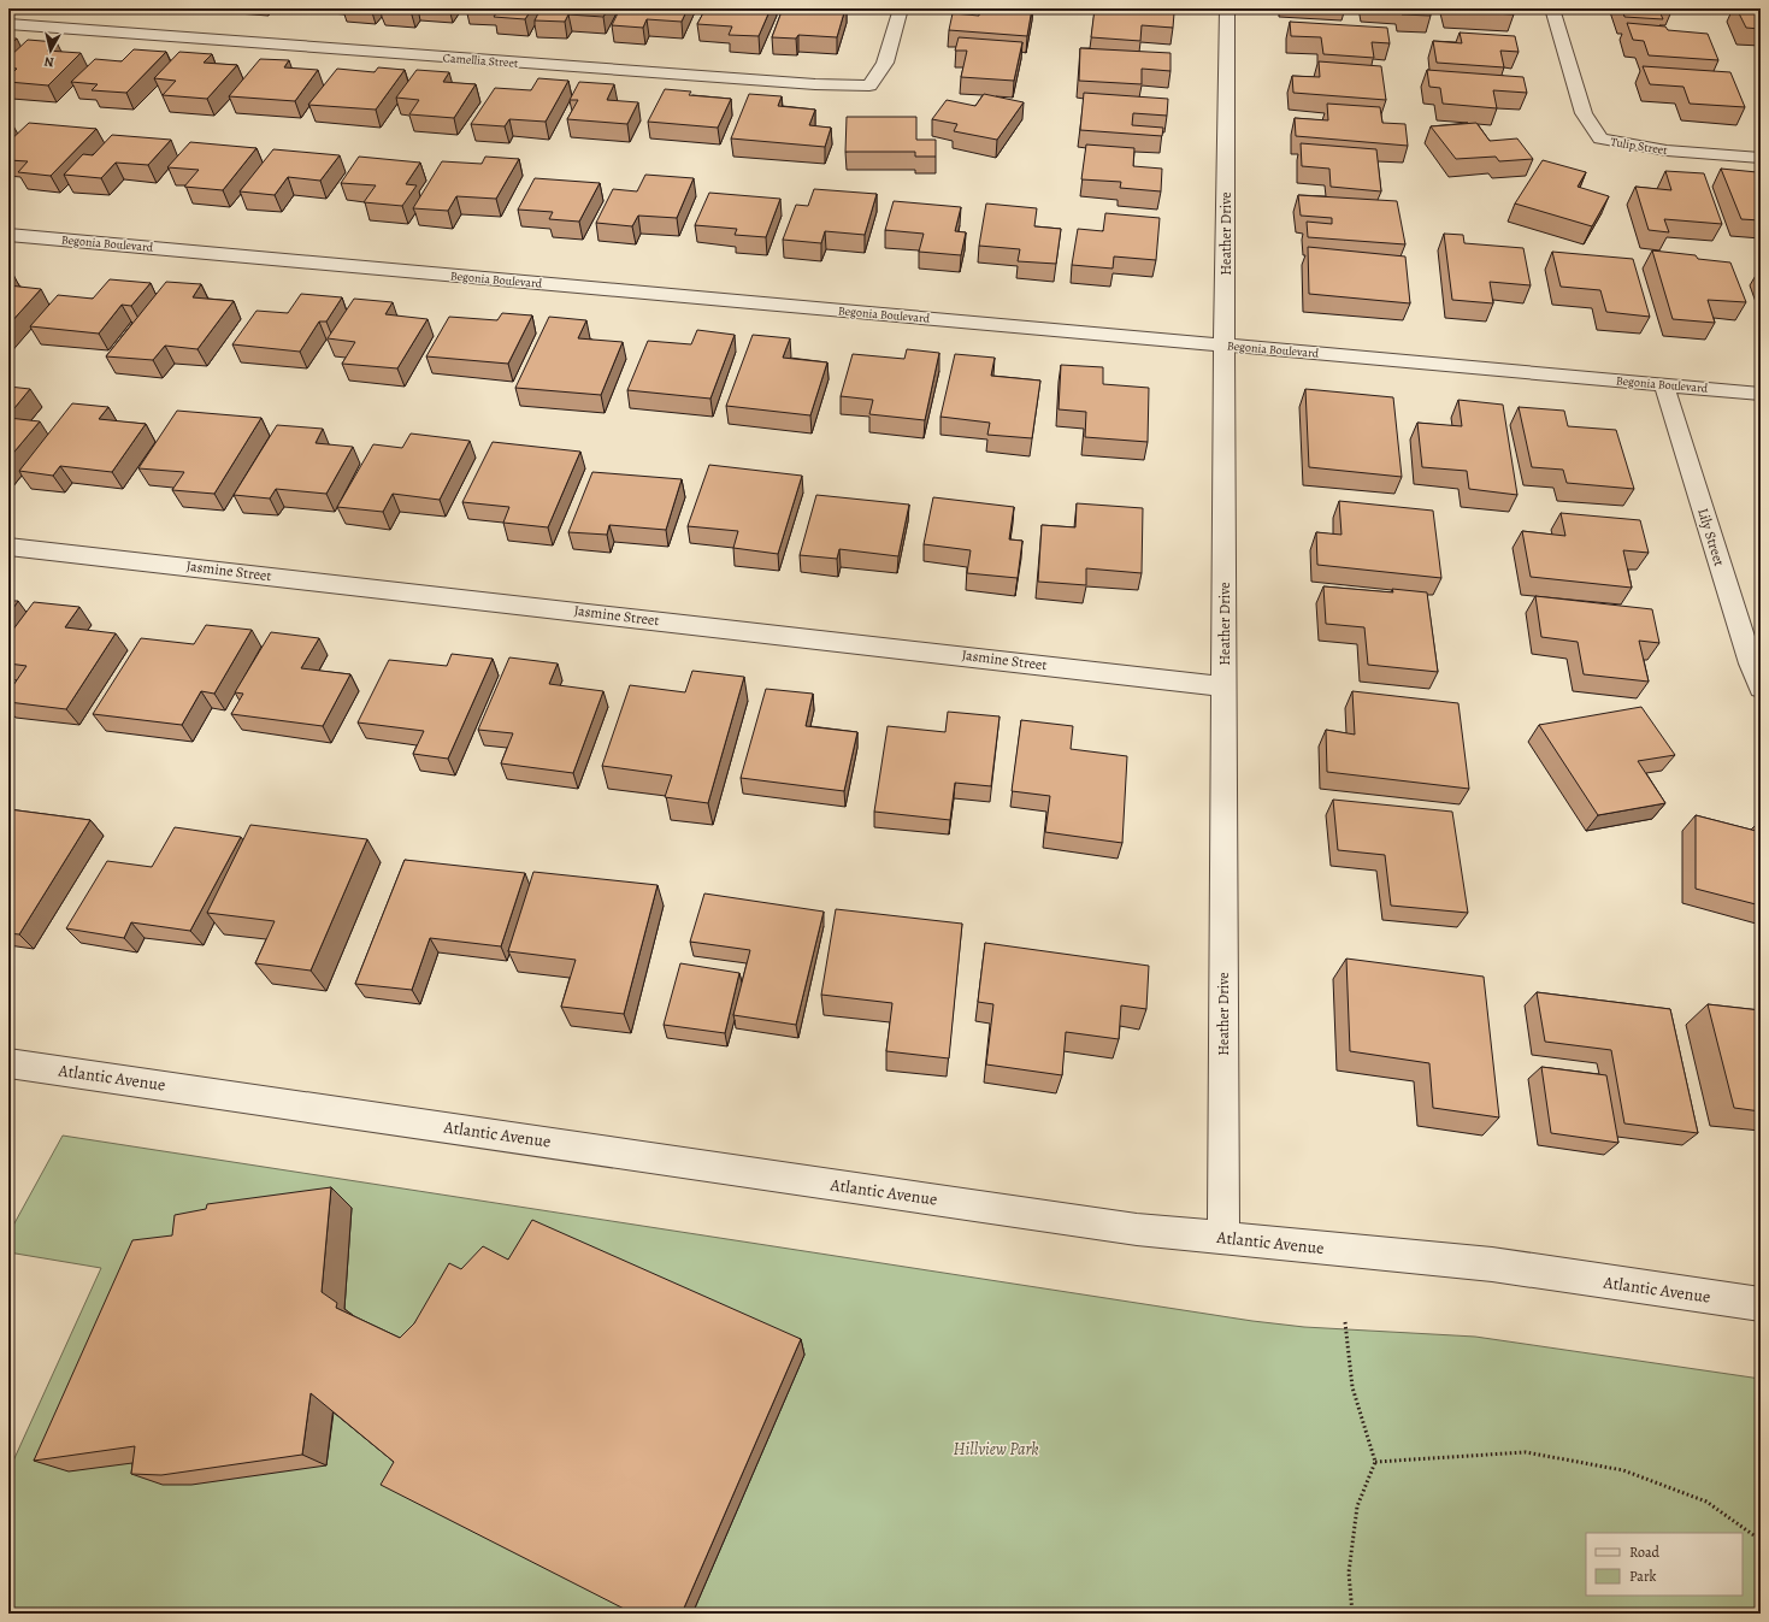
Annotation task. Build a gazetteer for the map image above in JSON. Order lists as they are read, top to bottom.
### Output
{
  "streets": {
    "street": [
      "Camellia Street",
      "Tulip Street",
      "Heather Drive",
      "Begonia Boulevard",
      "Lily Street",
      "Jasmine Street",
      "Atlantic Avenue"
    ]
  },
  "crossings": [
    ["Heather Drive", "Begonia Boulevard"],
    ["Heather Drive", "Jasmine Street"],
    ["Heather Drive", "Atlantic Avenue"],
    ["Begonia Boulevard", "Lily Street"]
  ],
  "parks": ["Hillview Park"],
  "legend": ["Road", "Park"],
  "north": "bottom"
}
